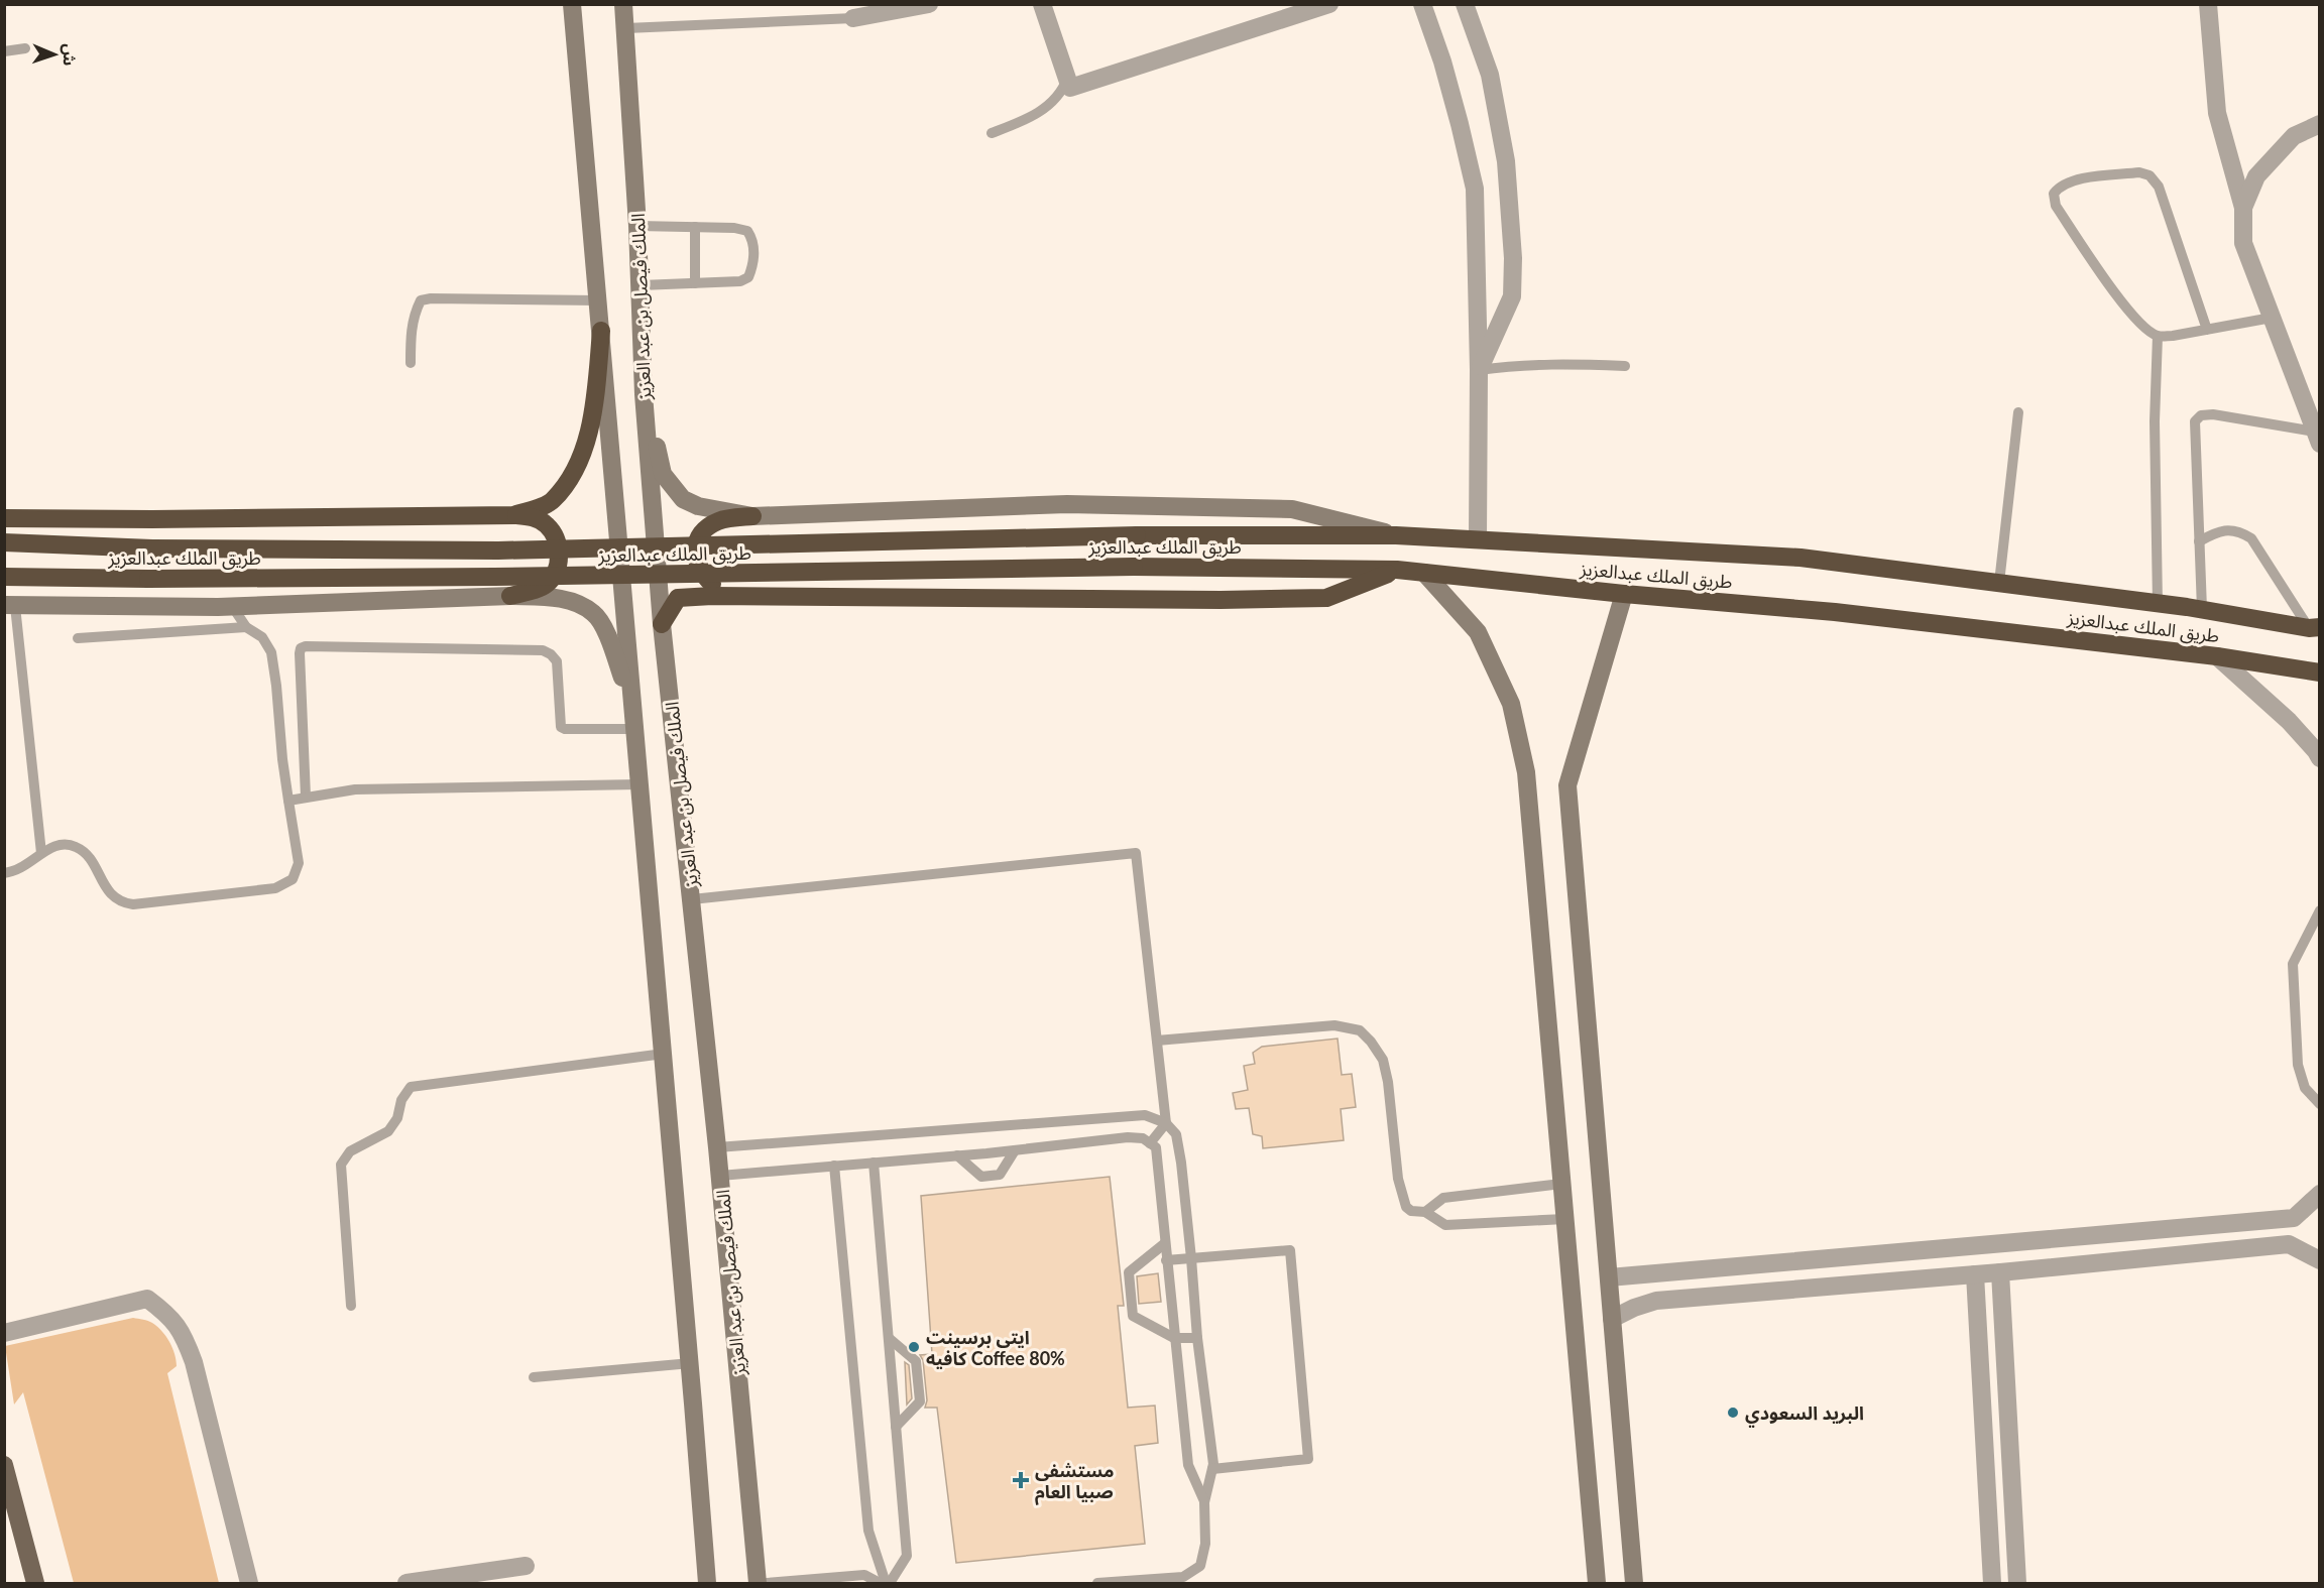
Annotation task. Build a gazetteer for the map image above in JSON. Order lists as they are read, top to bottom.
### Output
{
  "streets": {
    "highway": ["طريق الملك عبدالعزيز"],
    "street": ["الملك فيصل بن عبد العزيز"]
  },
  "places": {
    "other": ["ايتي برسينت كافيه Coffee 80%", "البريد السعودي"],
    "health": ["مستشفى صبيا العام"]
  },
  "north": "right"
}
